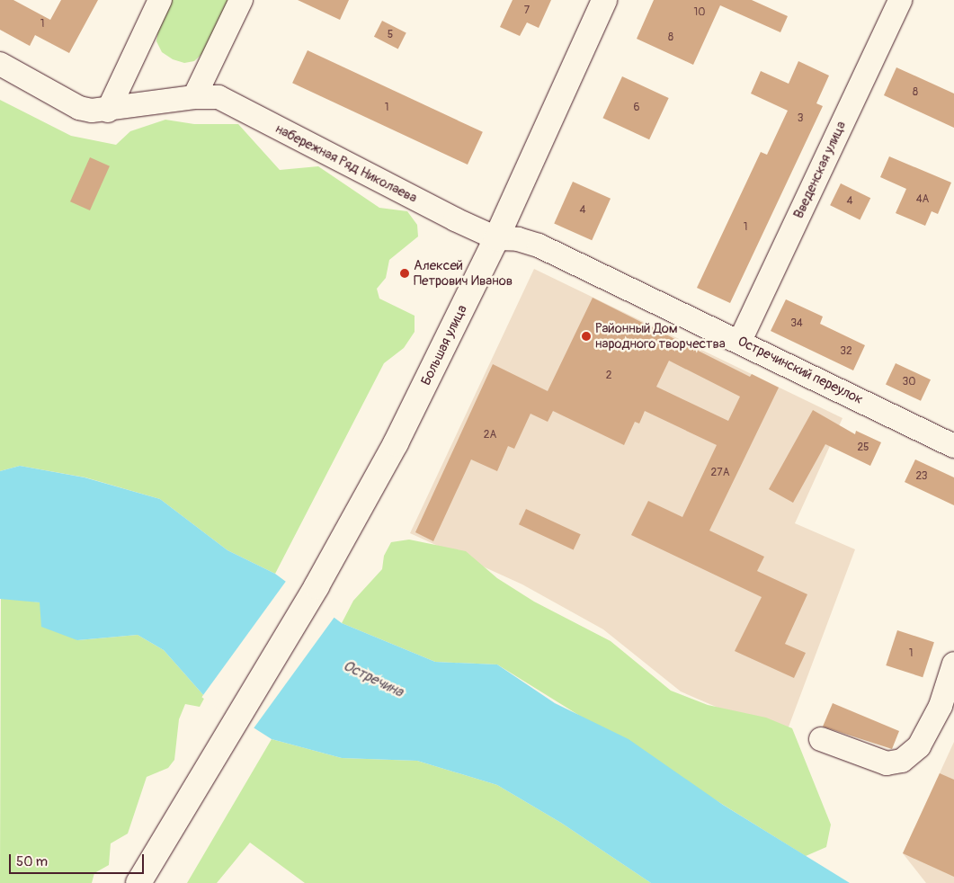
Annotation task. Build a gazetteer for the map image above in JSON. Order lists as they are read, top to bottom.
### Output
{
  "streets": {
    "main road": ["Большая улица"],
    "street": ["набережная Ряд Николаева", "Введенская улица", "Остречинский переулок"]
  },
  "crossings": [
    ["набережная Ряд Николаева", "Большая улица"],
    ["набережная Ряд Николаева", "Остречинский переулок"],
    ["Введенская улица", "Остречинский переулок"],
    ["Большая улица", "Остречинский переулок"]
  ],
  "water": ["Остречина"],
  "places": ["Алексей Петрович Иванов", "Районный Дом народного творчества"],
  "house_numbers": [
    "7",
    "10",
    "1",
    "5",
    "8",
    "8",
    "1",
    "6",
    "3",
    "4А",
    "4",
    "4",
    "1",
    "34",
    "32",
    "2",
    "30",
    "2А",
    "25",
    "27А",
    "23",
    "1"
  ],
  "scale_bar": "50 m"
}
